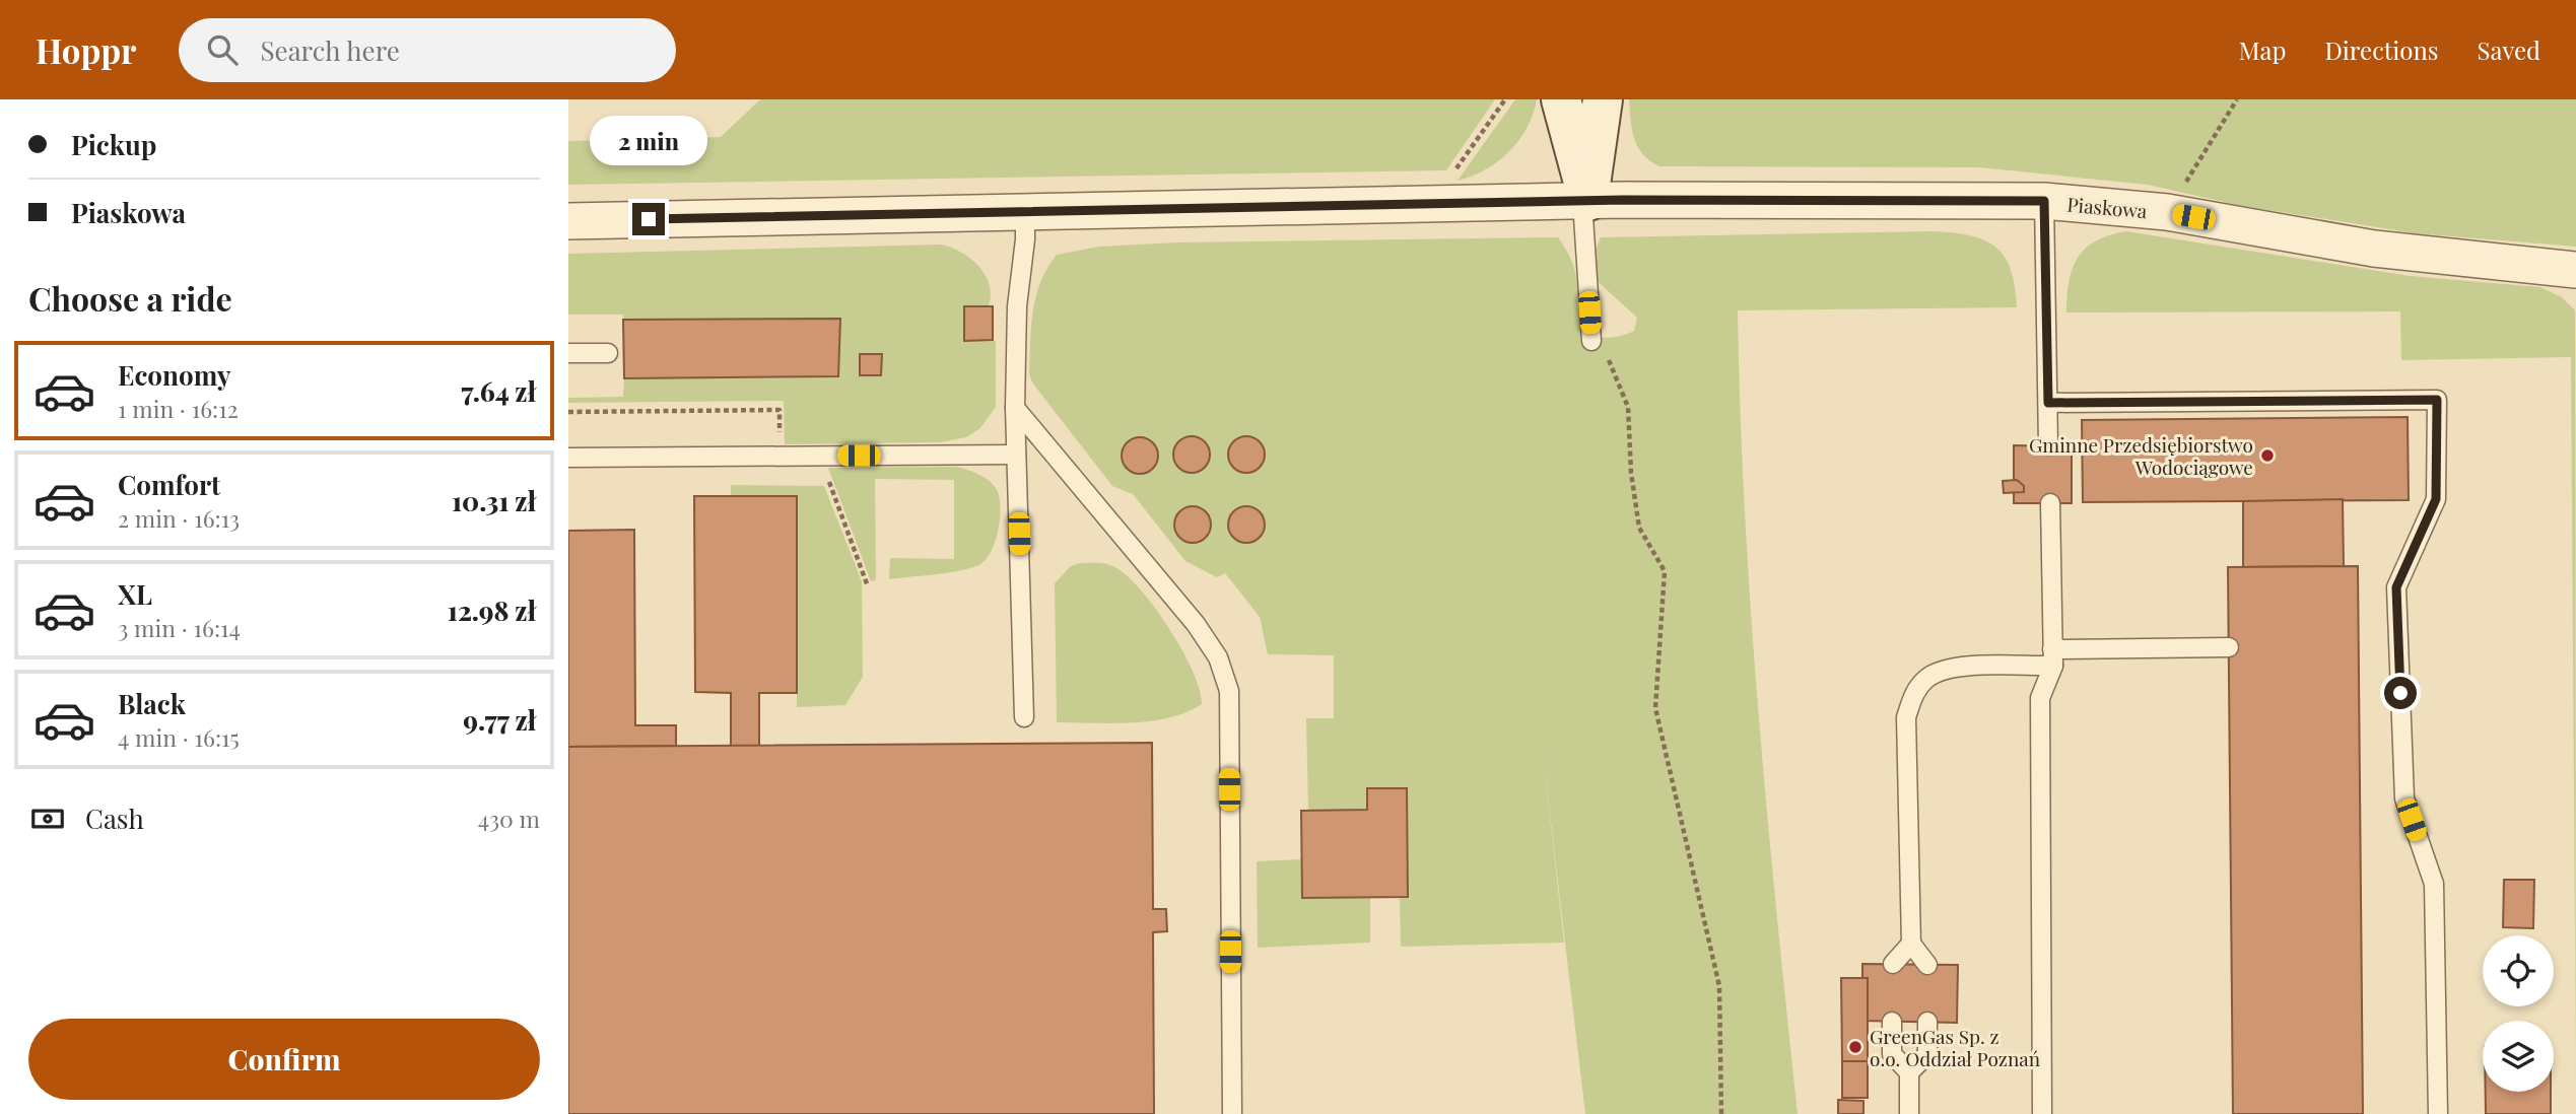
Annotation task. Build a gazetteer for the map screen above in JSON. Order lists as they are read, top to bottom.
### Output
{
  "streets": {
    "street": ["Piaskowa"]
  },
  "places": ["Gminne Przedsiębiorstwo Wodociągowe", "GreenGas Sp. z o.o. Oddział Poznań"],
  "page": {
    "header": "Hoppr",
    "search": "Search here",
    "nav": ["Map", "Directions", "Saved"],
    "banner": ["Pickup", "Piaskowa"],
    "bubble": "2 min",
    "heading": "Choose a ride",
    "list": [
      {
        "name": "Economy",
        "note": "1 min · 16:12",
        "value": "7.64 zł"
      },
      {
        "name": "Comfort",
        "note": "2 min · 16:13",
        "value": "10.31 zł"
      },
      {
        "name": "XL",
        "note": "3 min · 16:14",
        "value": "12.98 zł"
      },
      {
        "name": "Black",
        "note": "4 min · 16:15",
        "value": "9.77 zł"
      }
    ],
    "pay": ["Cash", "430 m"],
    "buttons": "Confirm"
  }
}
